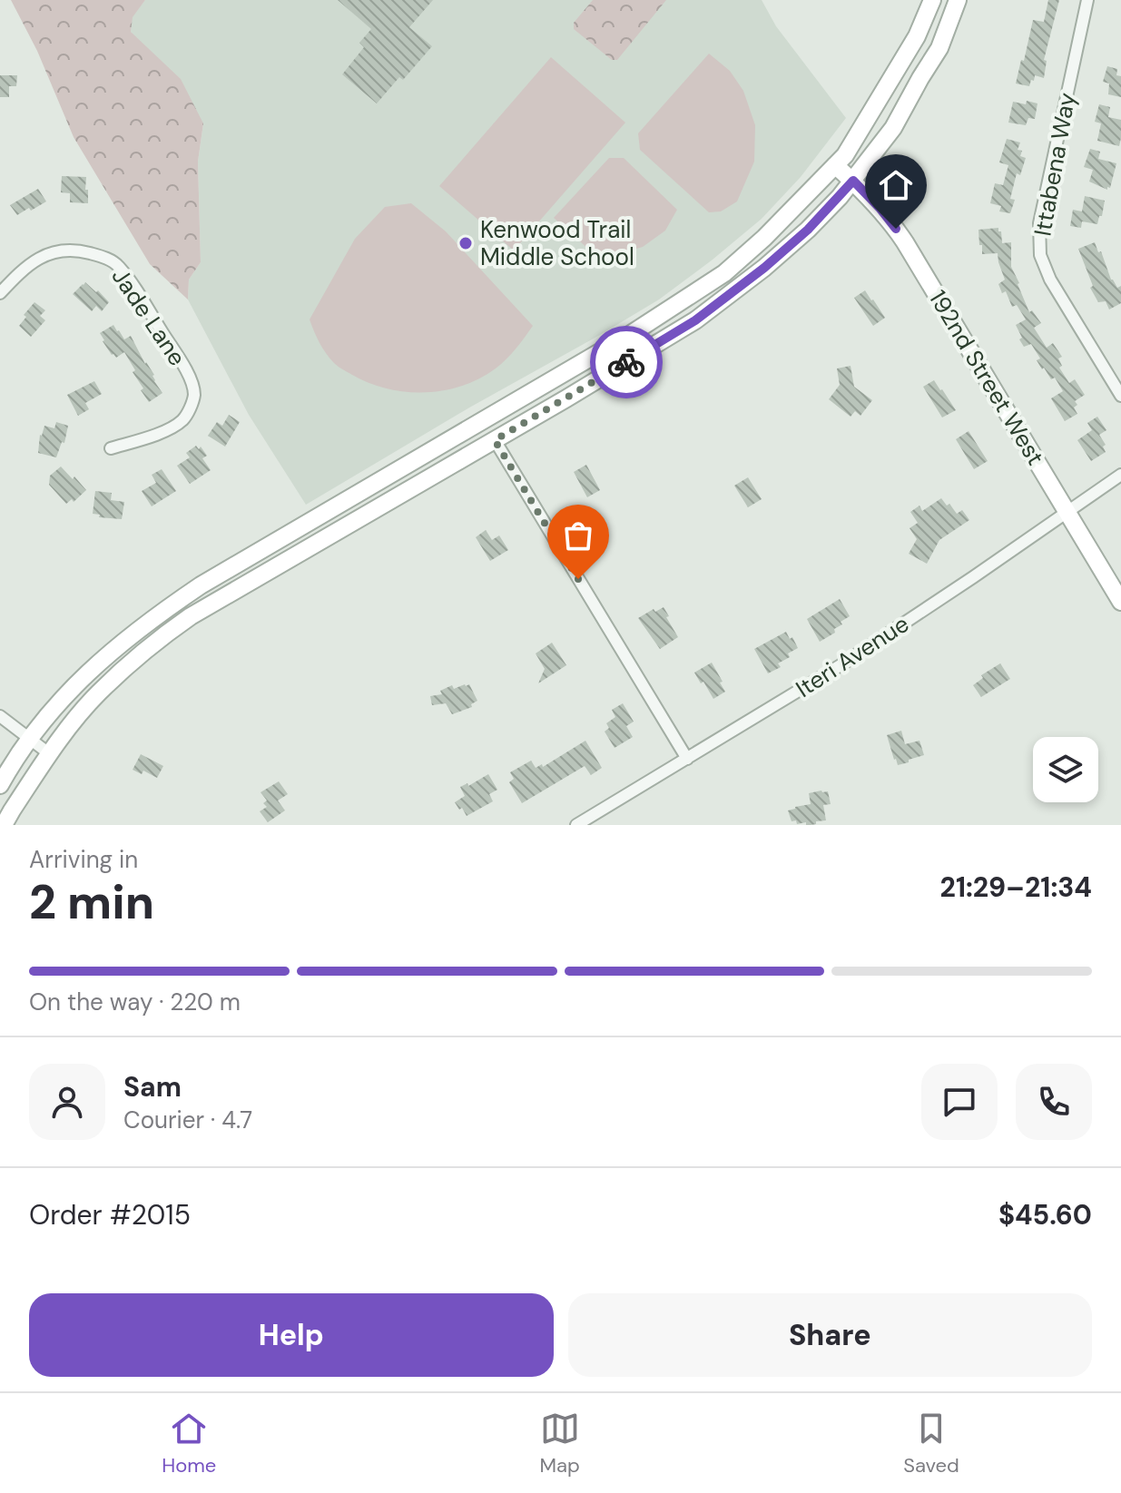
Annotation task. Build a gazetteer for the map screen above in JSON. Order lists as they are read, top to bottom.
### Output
{
  "streets": {
    "main road": ["192nd Street West"],
    "street": ["Ittabena Way", "Jade Lane", "Iteri Avenue"]
  },
  "crossings": [
    ["192nd Street West", "Iteri Avenue"]
  ],
  "places": ["Kenwood Trail Middle School"],
  "page": {
    "heading": ["2 min", "Arriving in", "21:29–21:34"],
    "panel": [
      "Sam",
      "Courier · 4.7",
      "Order #2015",
      "$45.60"
    ],
    "bar": "On the way · 220 m",
    "buttons": ["Help", "Share"],
    "tabs": ["Home", "Map", "Saved"]
  }
}
